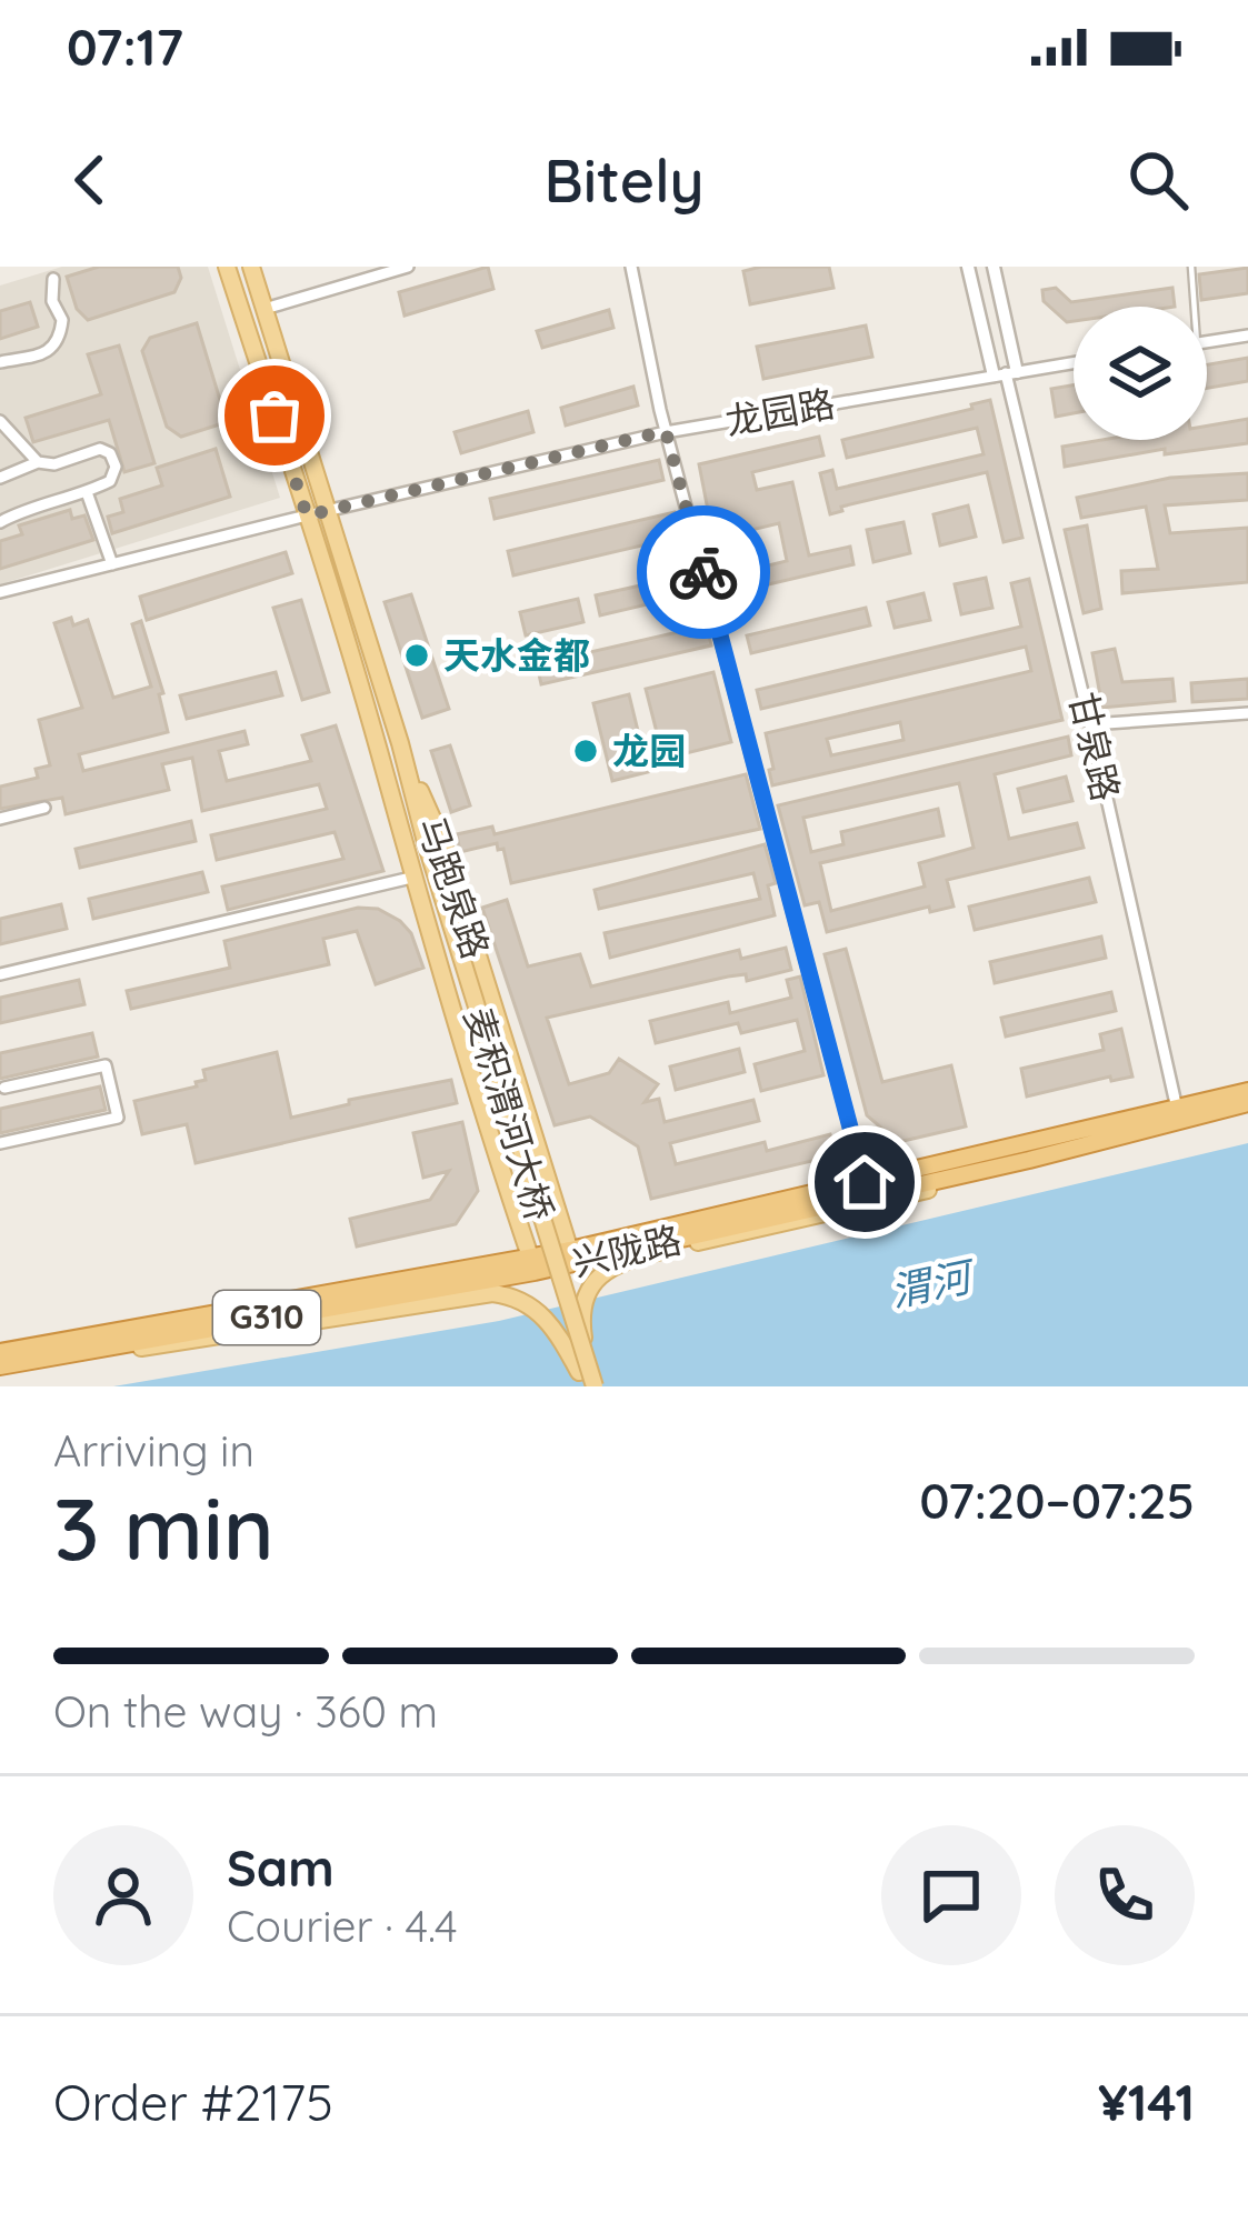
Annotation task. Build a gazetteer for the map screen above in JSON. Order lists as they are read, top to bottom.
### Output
{
  "streets": {
    "highway": ["兴陇路", "G310"],
    "main road": ["马跑泉路", "麦积渭河大桥"],
    "street": ["龙园路", "甘泉路"]
  },
  "crossings": [
    ["龙园路", "甘泉路"],
    ["龙园路", "马跑泉路"],
    ["甘泉路", "兴陇路"],
    ["马跑泉路", "麦积渭河大桥"],
    ["马跑泉路", "兴陇路"]
  ],
  "water": ["渭河"],
  "places": ["天水金都", "龙园"],
  "page": {
    "status": "07:17",
    "header": "Bitely",
    "heading": ["3 min", "Arriving in", "07:20–07:25"],
    "panel": [
      "Sam",
      "Courier · 4.4",
      "Order #2175",
      "¥141"
    ],
    "bar": "On the way · 360 m"
  }
}
